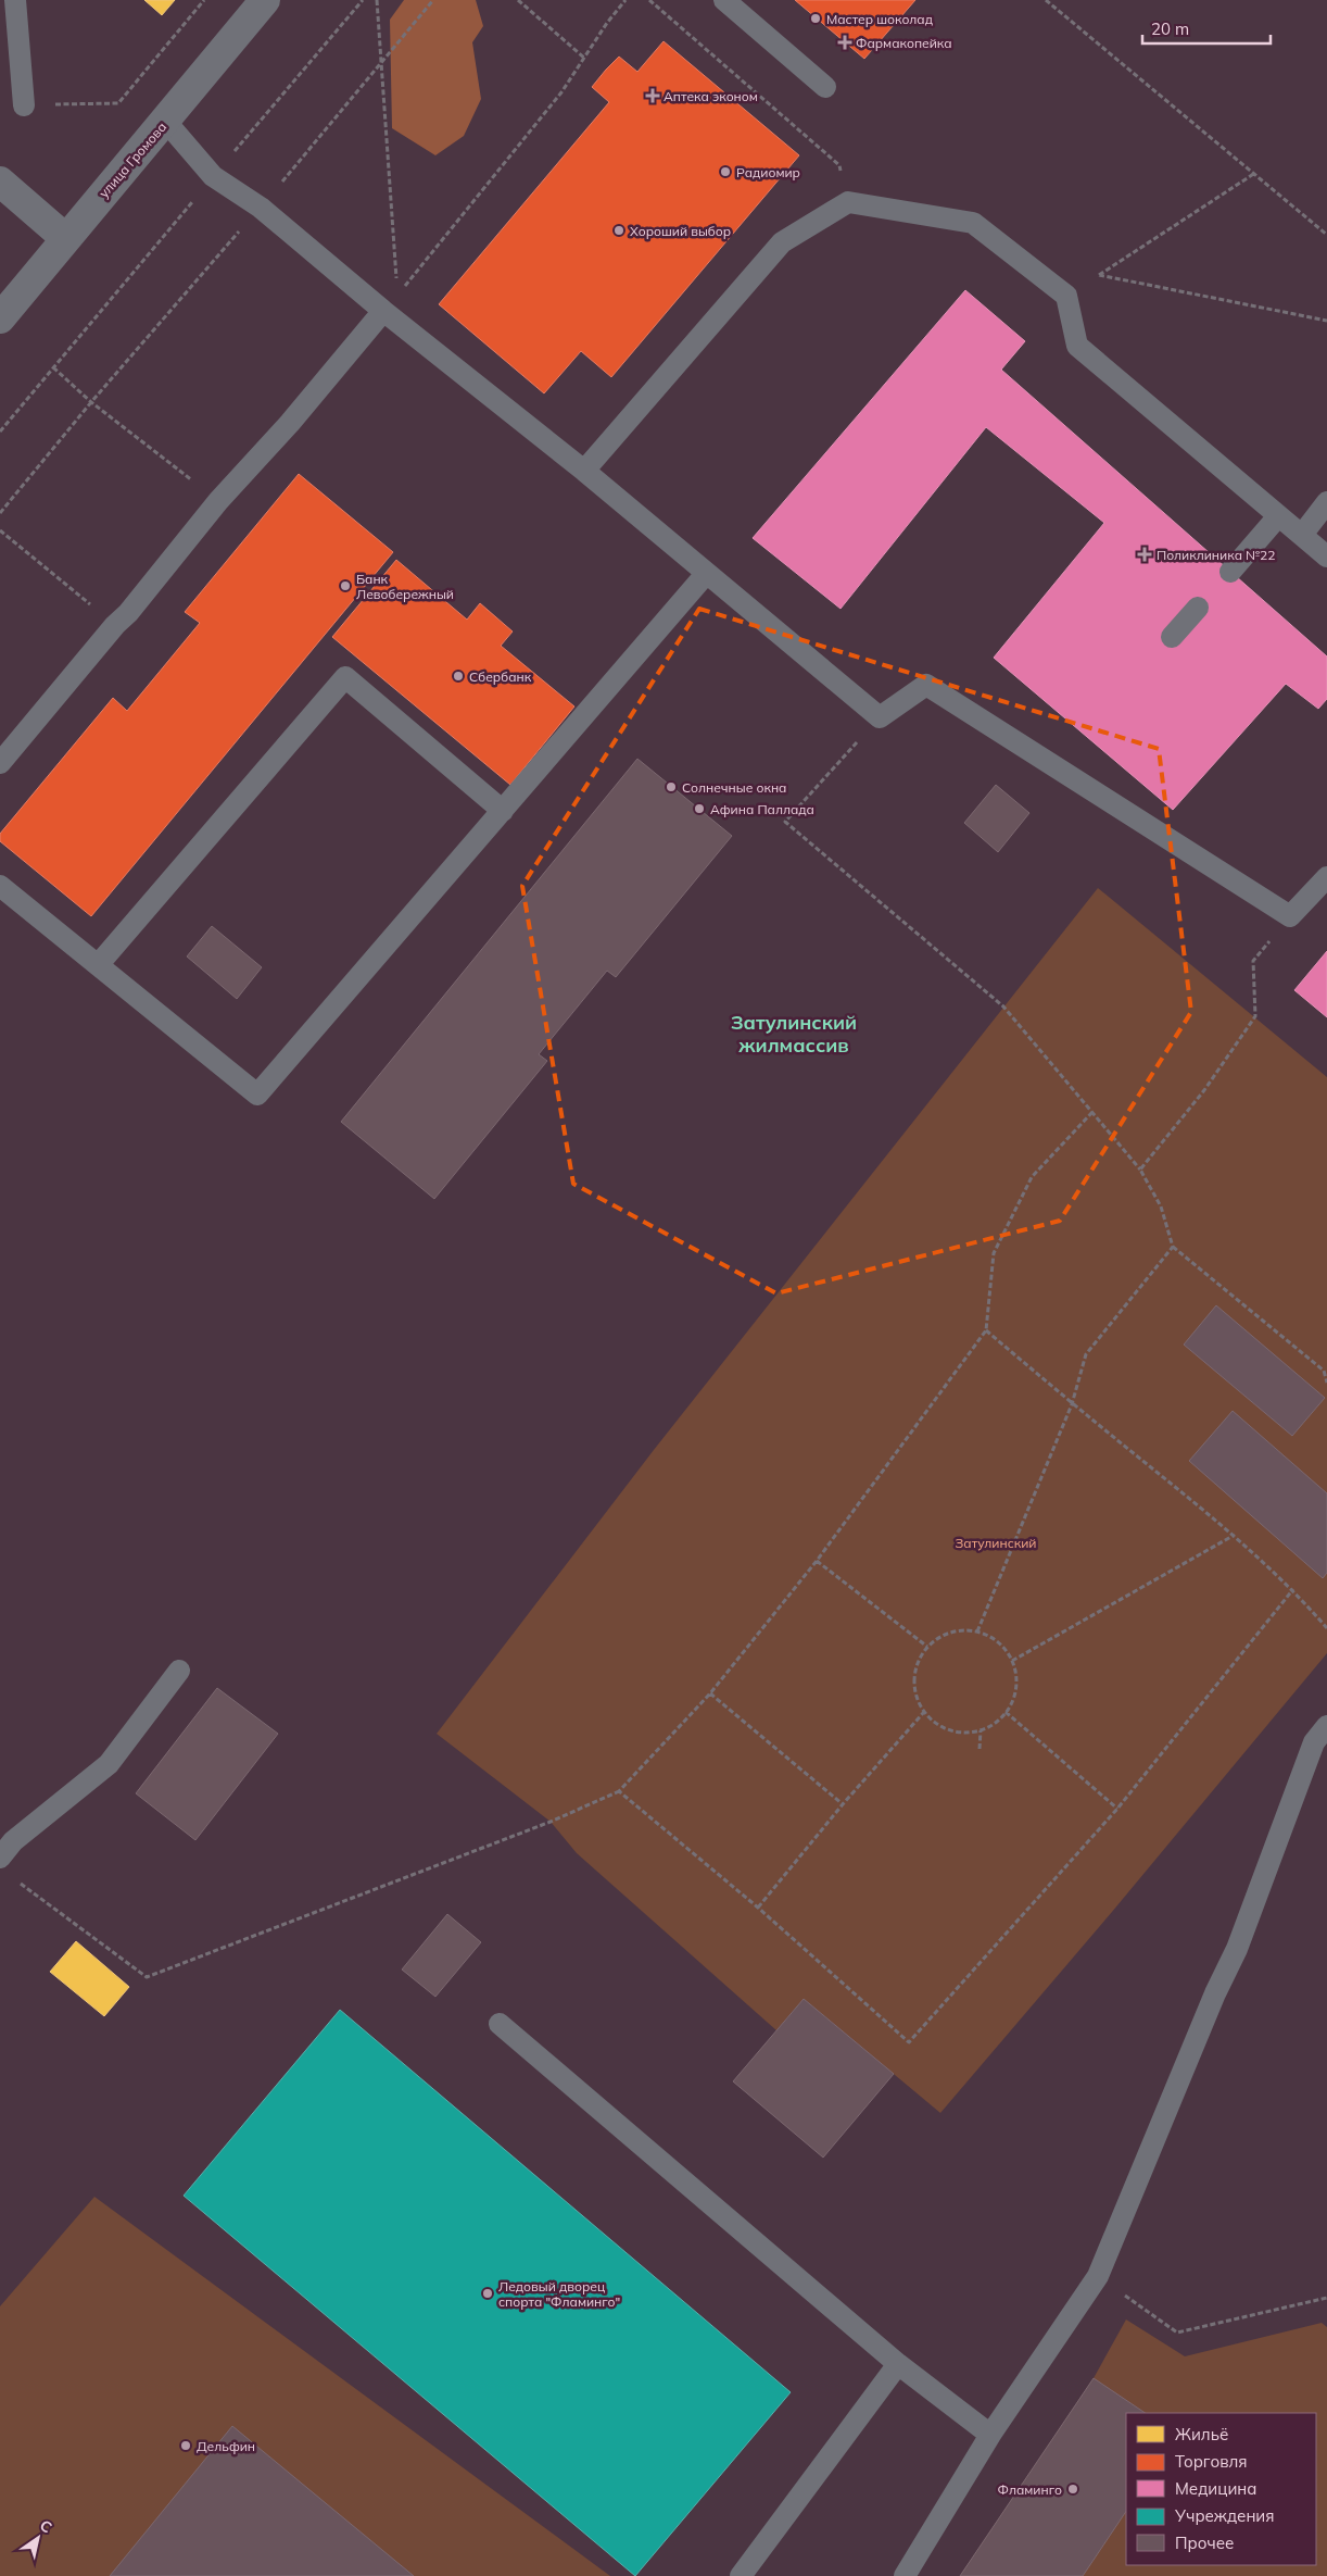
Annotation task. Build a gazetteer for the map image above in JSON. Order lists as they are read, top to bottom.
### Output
{
  "streets": {
    "street": ["улица Громова"]
  },
  "districts": ["Затулинский жилмассив"],
  "parks": ["Затулинский"],
  "places": {
    "other": [
      "Мастер шоколад",
      "Радиомир",
      "Хороший выбор",
      "Банк Левобережный",
      "Сбербанк",
      "Солнечные окна",
      "Афина Паллада",
      "Ледовый дворец спорта \"Фламинго\"",
      "Дельфин",
      "Фламинго"
    ],
    "health": ["Фармакопейка", "Аптека эконом", "Поликлиника №22"]
  },
  "legend": [
    "Жильё",
    "Торговля",
    "Медицина",
    "Учреждения",
    "Прочее"
  ],
  "scale_bar": "20 m",
  "north": "top right"
}
